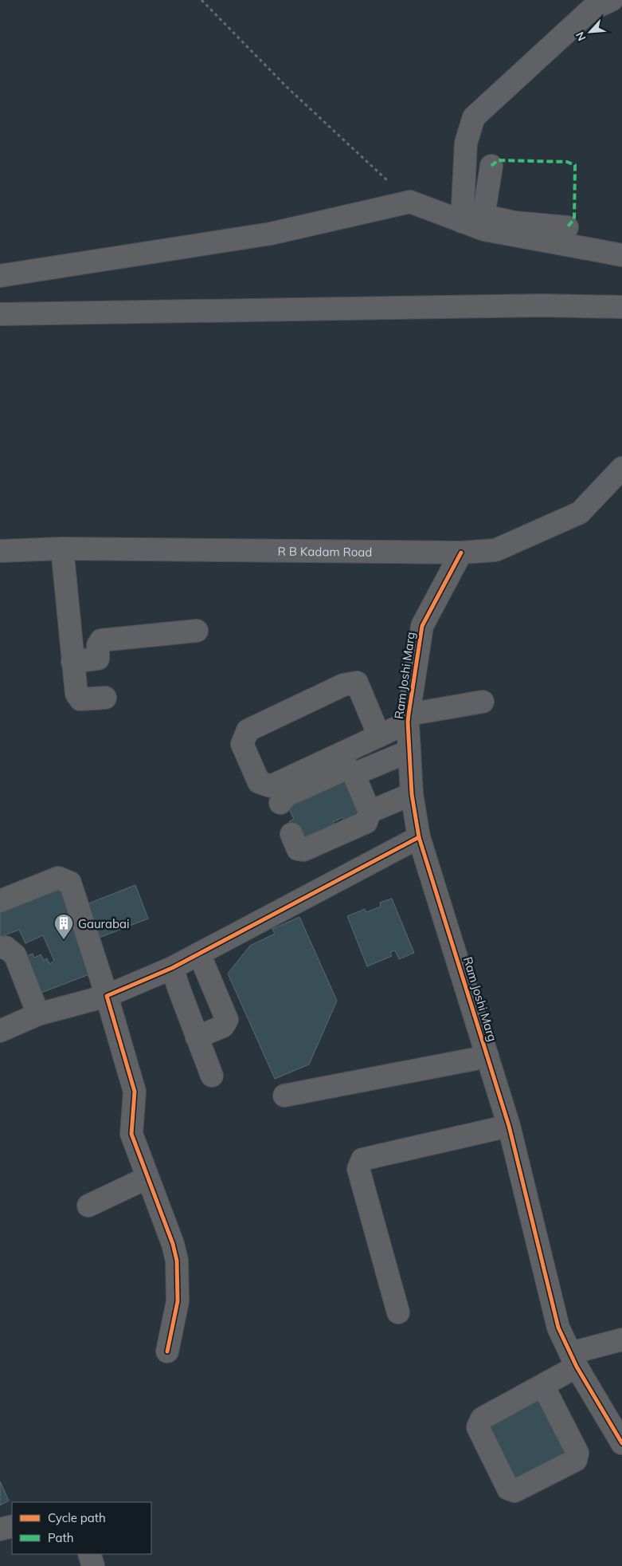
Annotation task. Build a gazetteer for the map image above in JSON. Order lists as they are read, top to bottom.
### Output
{
  "streets": {
    "street": ["R B Kadam Road", "Ram Joshi Marg"]
  },
  "crossings": [
    ["R B Kadam Road", "Ram Joshi Marg"]
  ],
  "places": {
    "building": ["Gaurabai"]
  },
  "legend": ["Cycle path", "Path"],
  "north": "bottom left"
}
